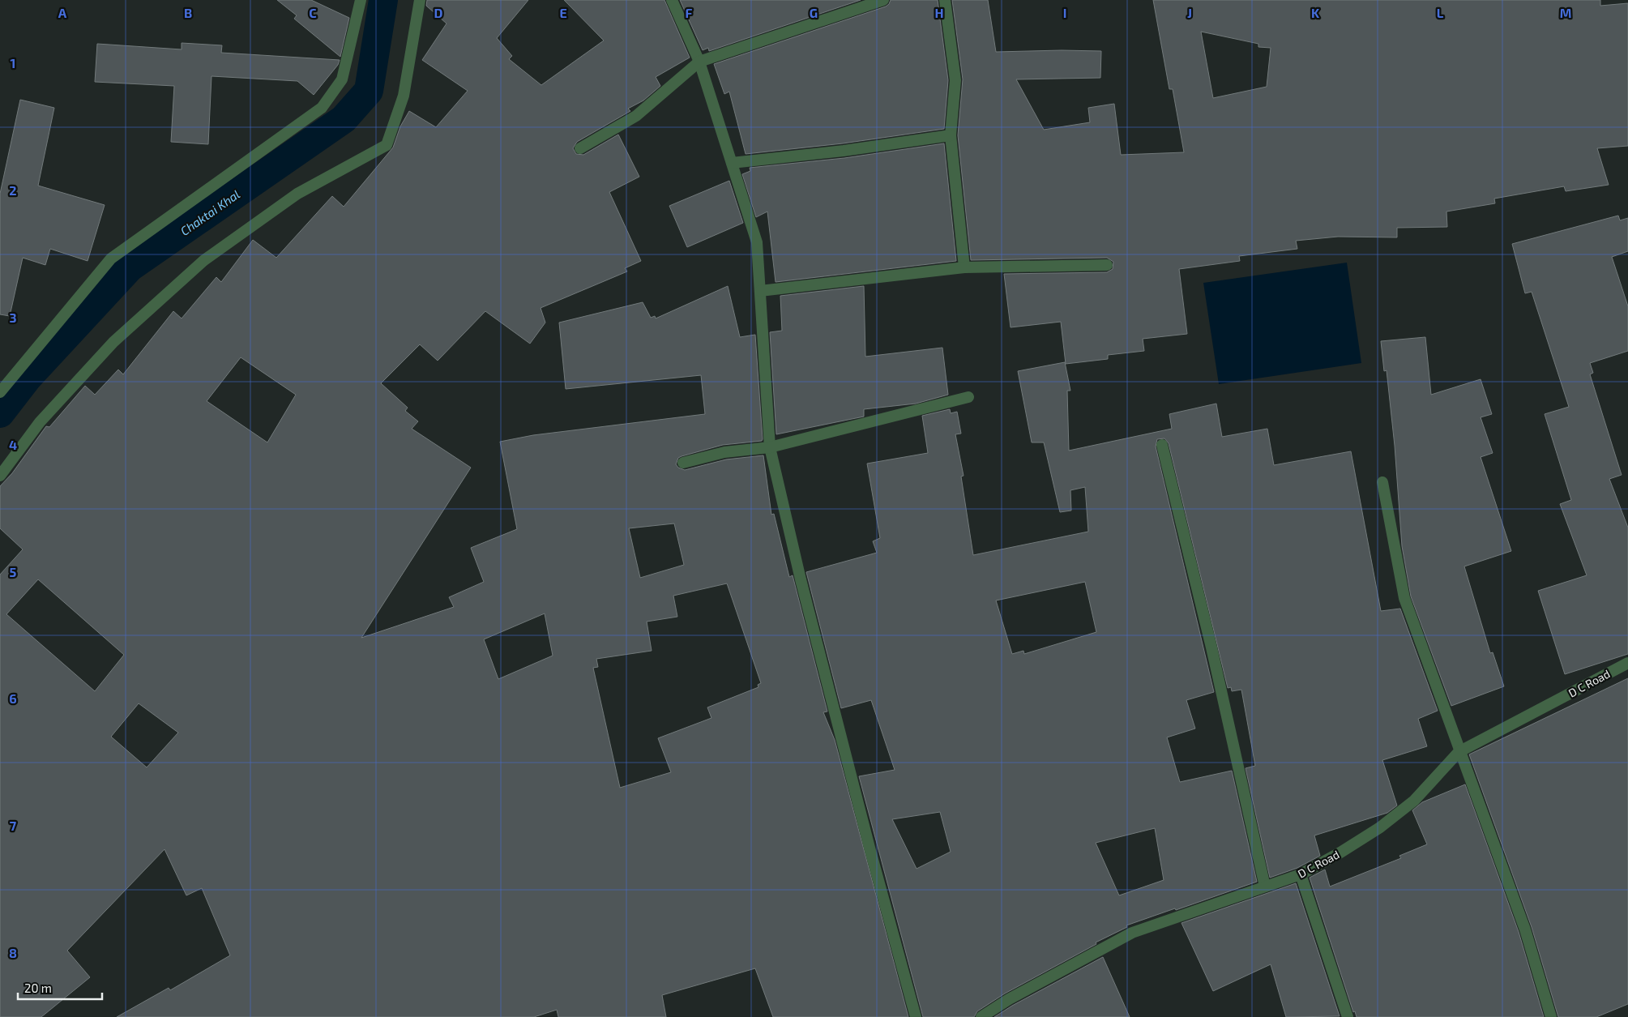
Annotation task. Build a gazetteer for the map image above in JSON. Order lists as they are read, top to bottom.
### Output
{
  "streets": {
    "street": ["D C Road"]
  },
  "water": ["Chaktai Khal"],
  "scale_bar": "20 m",
  "grid": {
    "columns": [
      "A",
      "B",
      "C",
      "D",
      "E",
      "F",
      "G",
      "H",
      "I",
      "J",
      "K",
      "L",
      "M"
    ],
    "rows": [
      "1",
      "2",
      "3",
      "4",
      "5",
      "6",
      "7",
      "8"
    ]
  }
}
